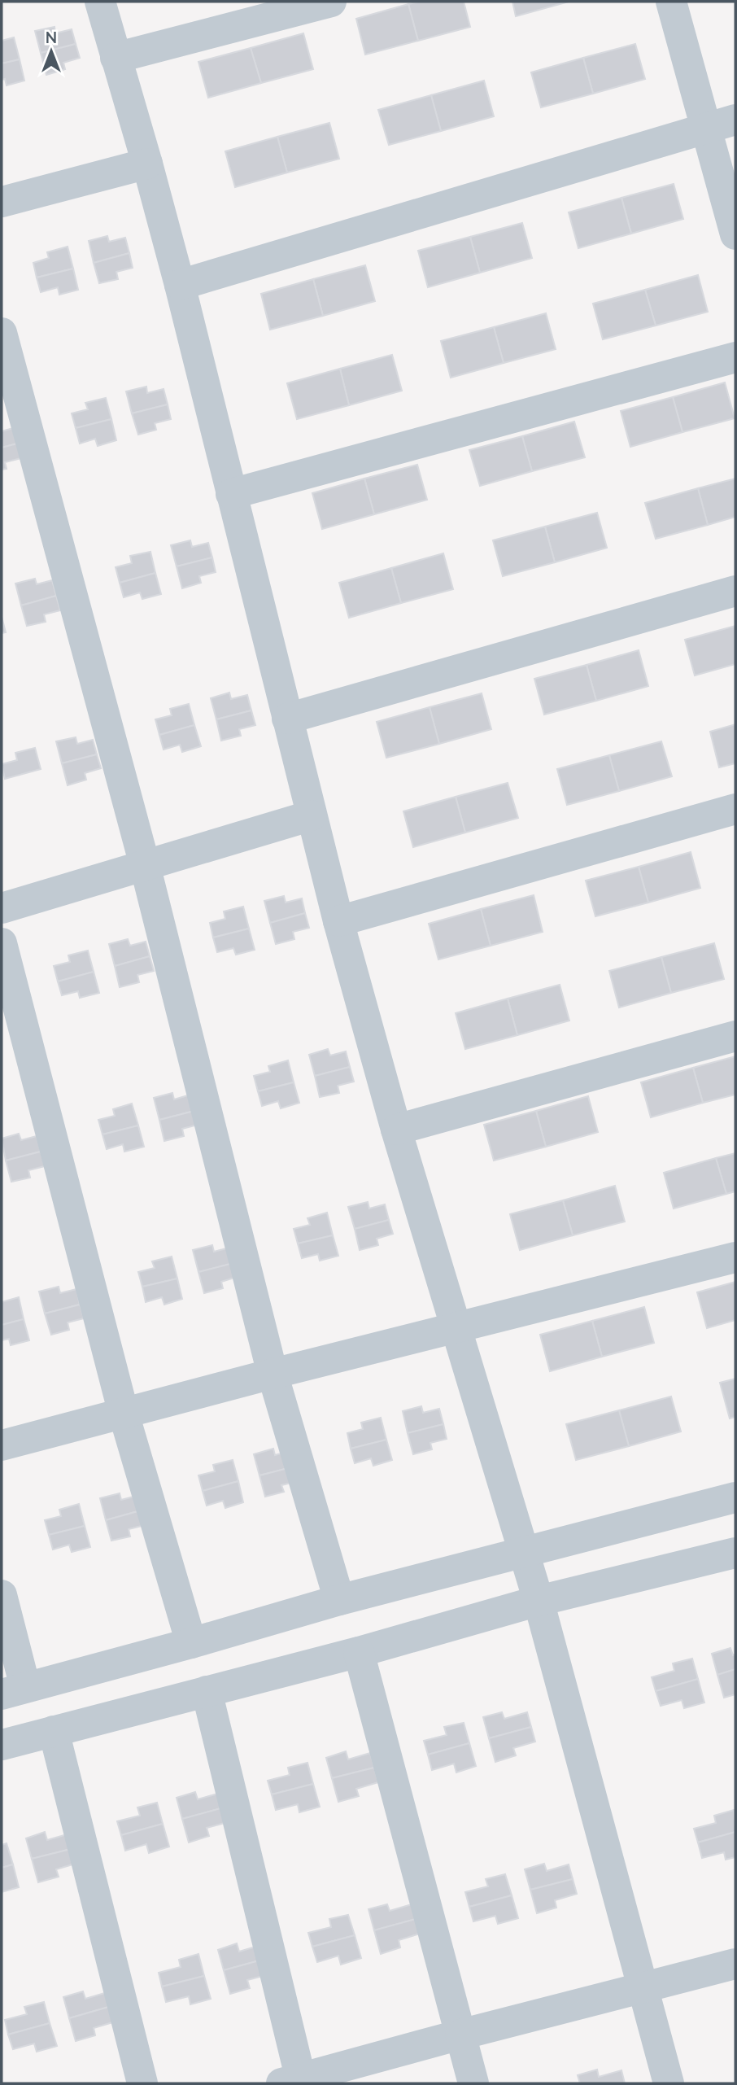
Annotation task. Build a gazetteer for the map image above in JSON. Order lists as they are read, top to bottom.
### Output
{
  "north": "top"
}
